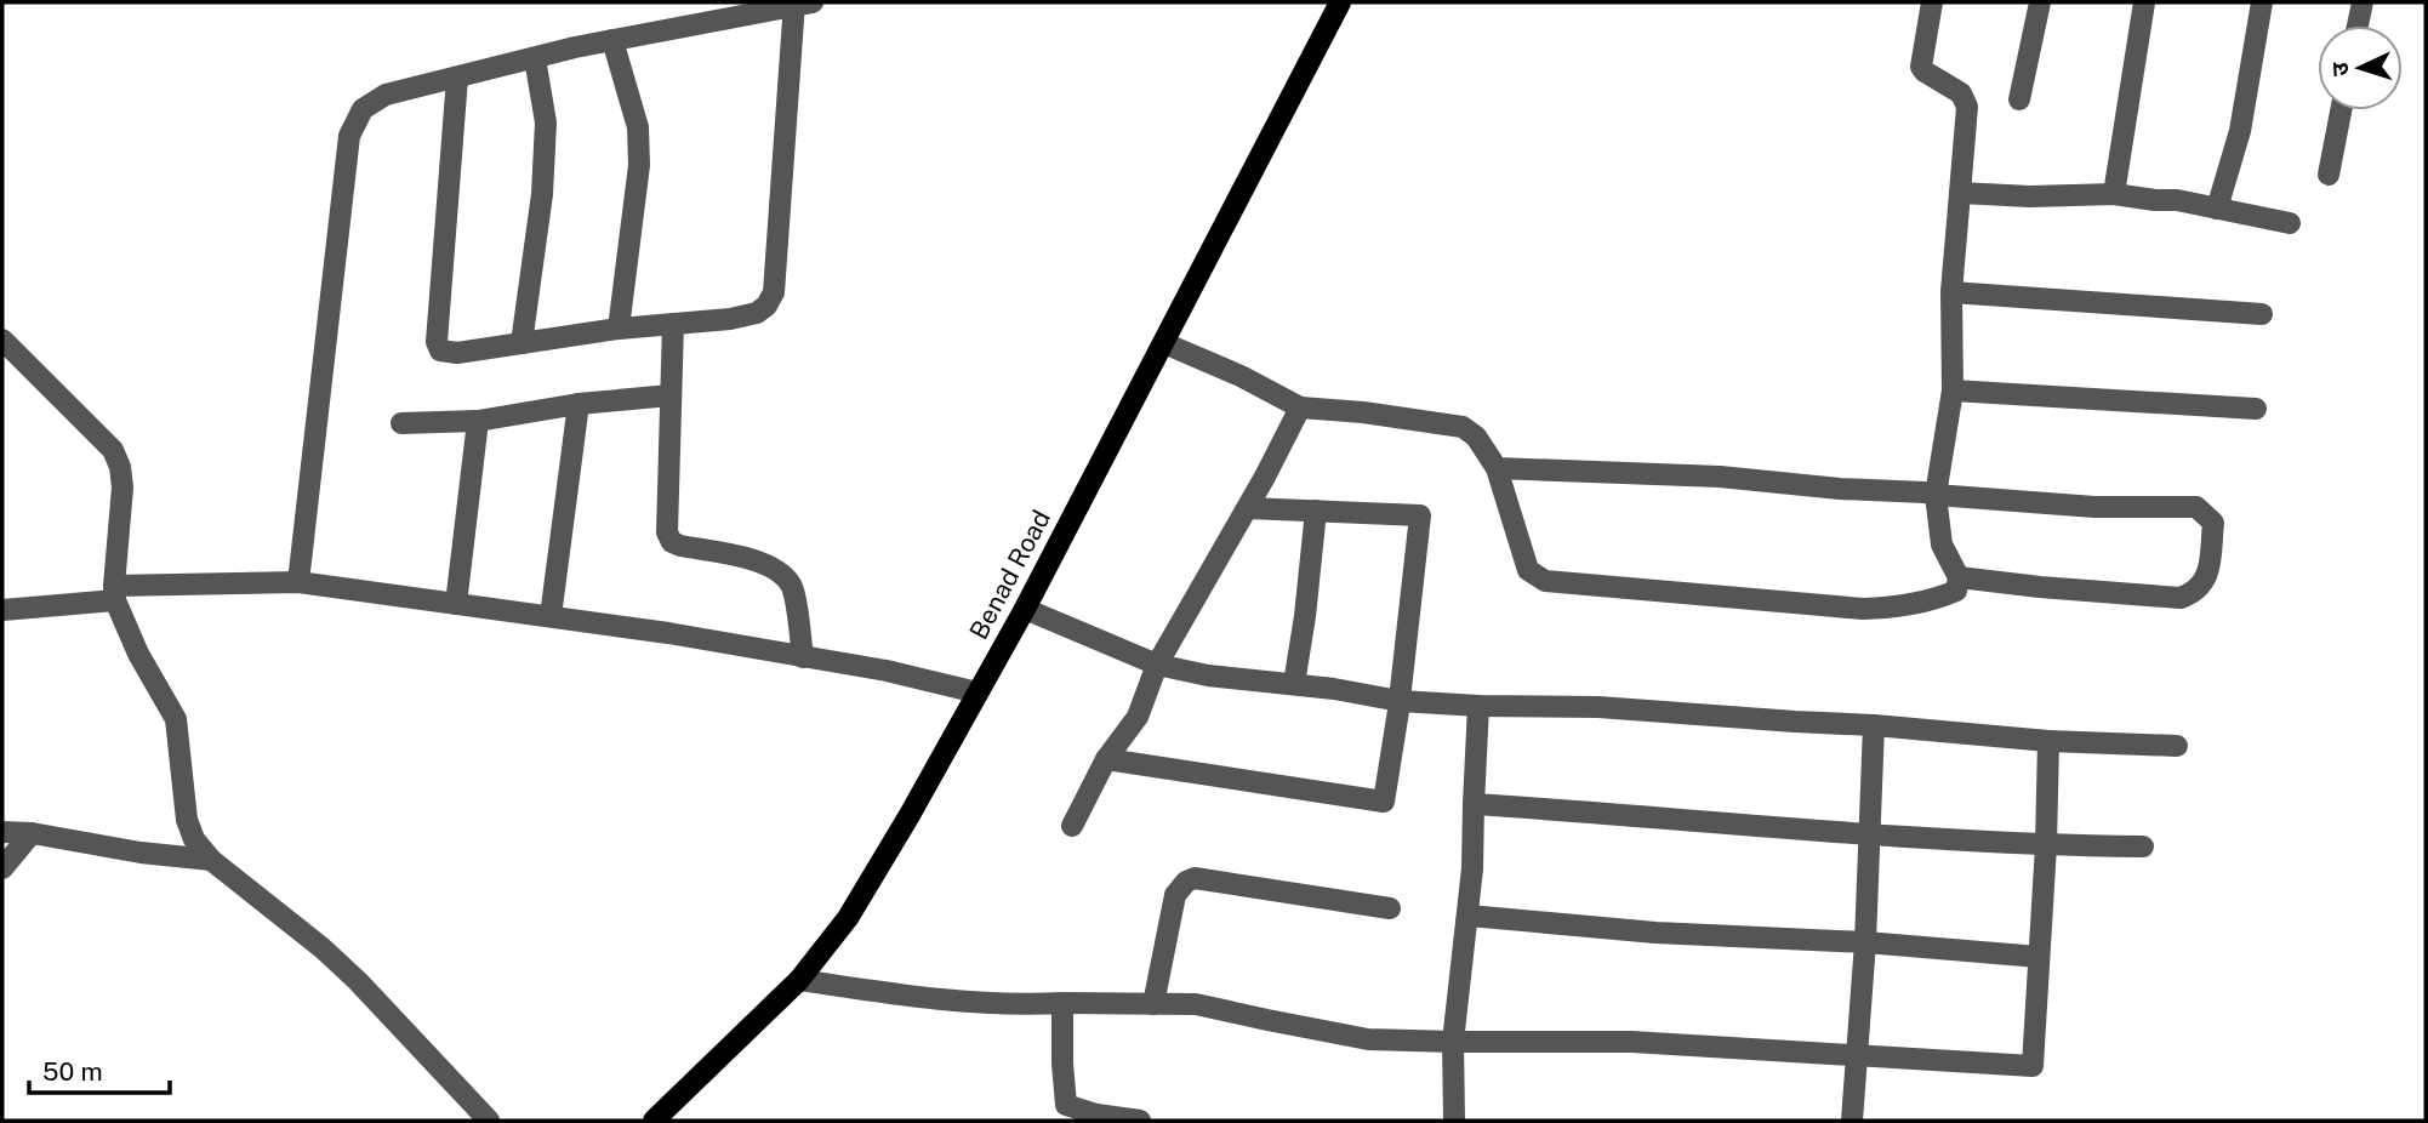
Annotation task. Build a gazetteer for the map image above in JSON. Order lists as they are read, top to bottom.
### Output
{
  "streets": {
    "main road": ["Benad Road"]
  },
  "scale_bar": "50 m",
  "north": "left"
}
